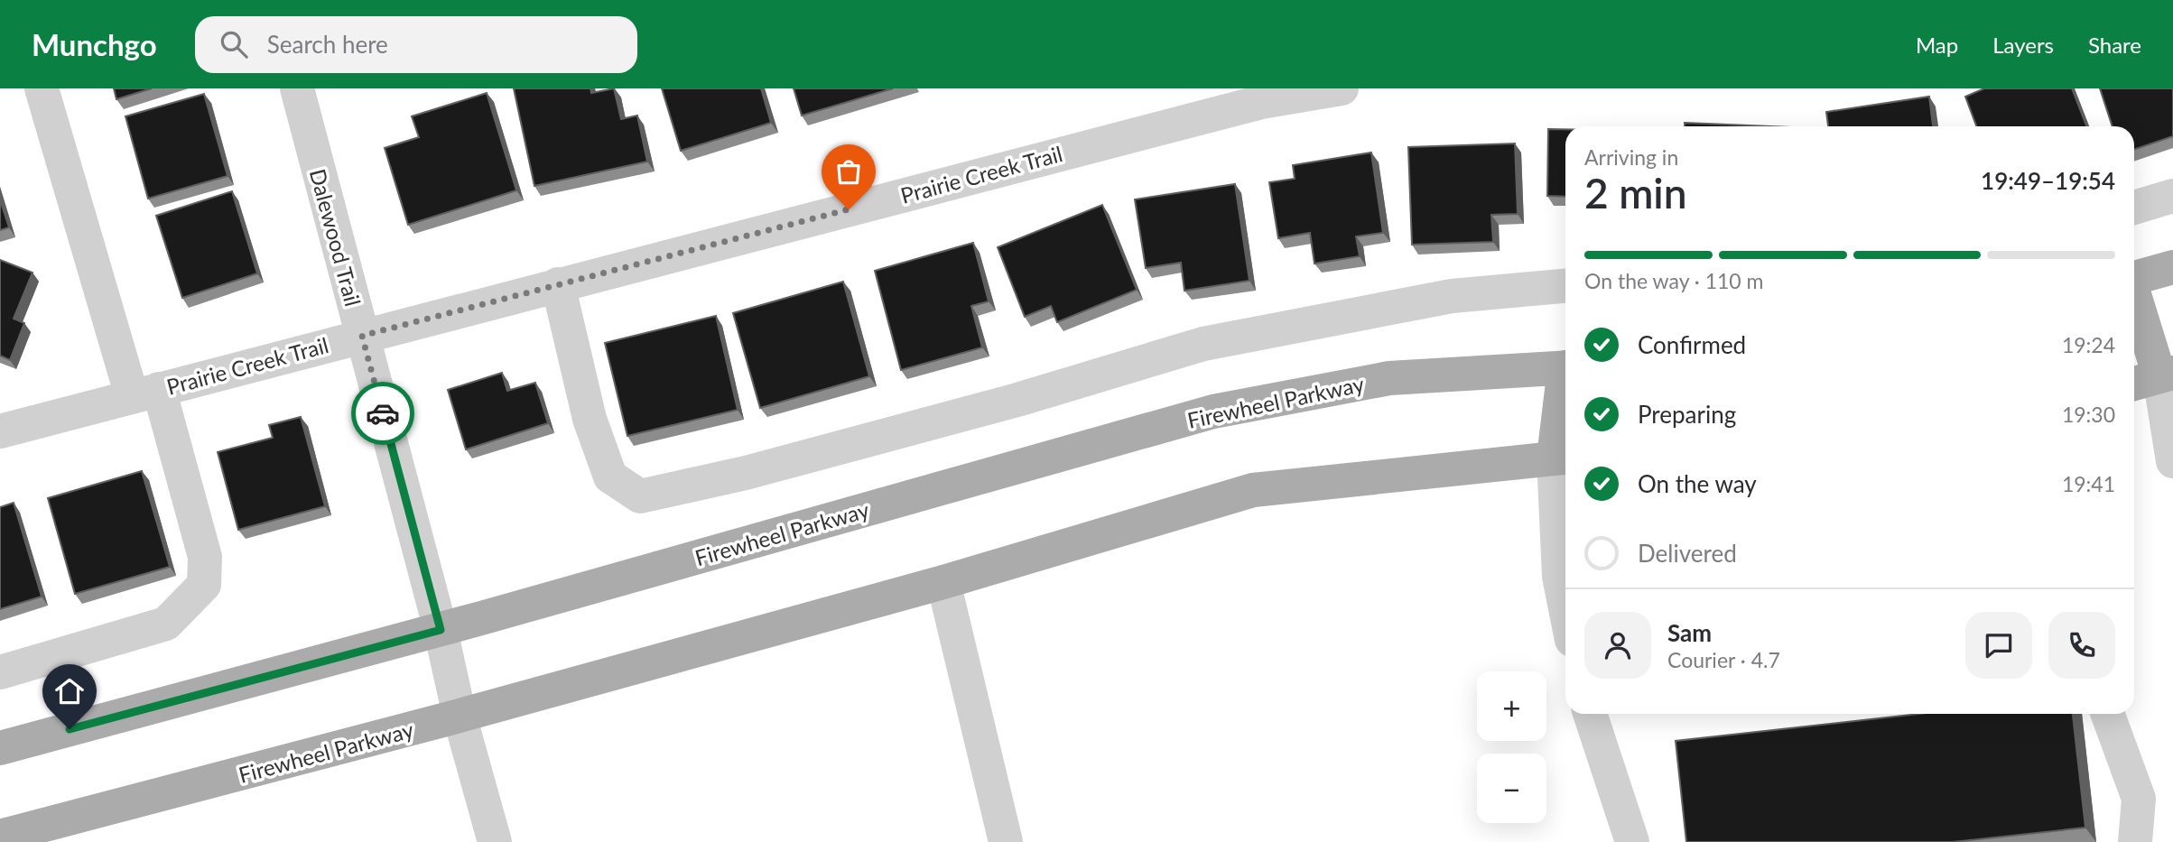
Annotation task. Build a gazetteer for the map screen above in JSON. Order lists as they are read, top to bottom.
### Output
{
  "streets": {
    "main road": ["Firewheel Parkway"],
    "street": ["Prairie Creek Trail", "Dalewood Trail"]
  },
  "crossings": [
    ["Prairie Creek Trail", "Dalewood Trail"],
    ["Dalewood Trail", "Firewheel Parkway"]
  ],
  "page": {
    "header": "Munchgo",
    "search": "Search here",
    "nav": ["Map", "Layers", "Share"],
    "heading": ["2 min", "Arriving in", "19:49–19:54"],
    "panel": ["Sam", "Courier · 4.7"],
    "bar": "On the way · 110 m",
    "list": [
      ["Confirmed", "19:24"],
      ["Preparing", "19:30"],
      ["On the way", "19:41"],
      "Delivered"
    ],
    "map_buttons": ["+", "−"]
  }
}
